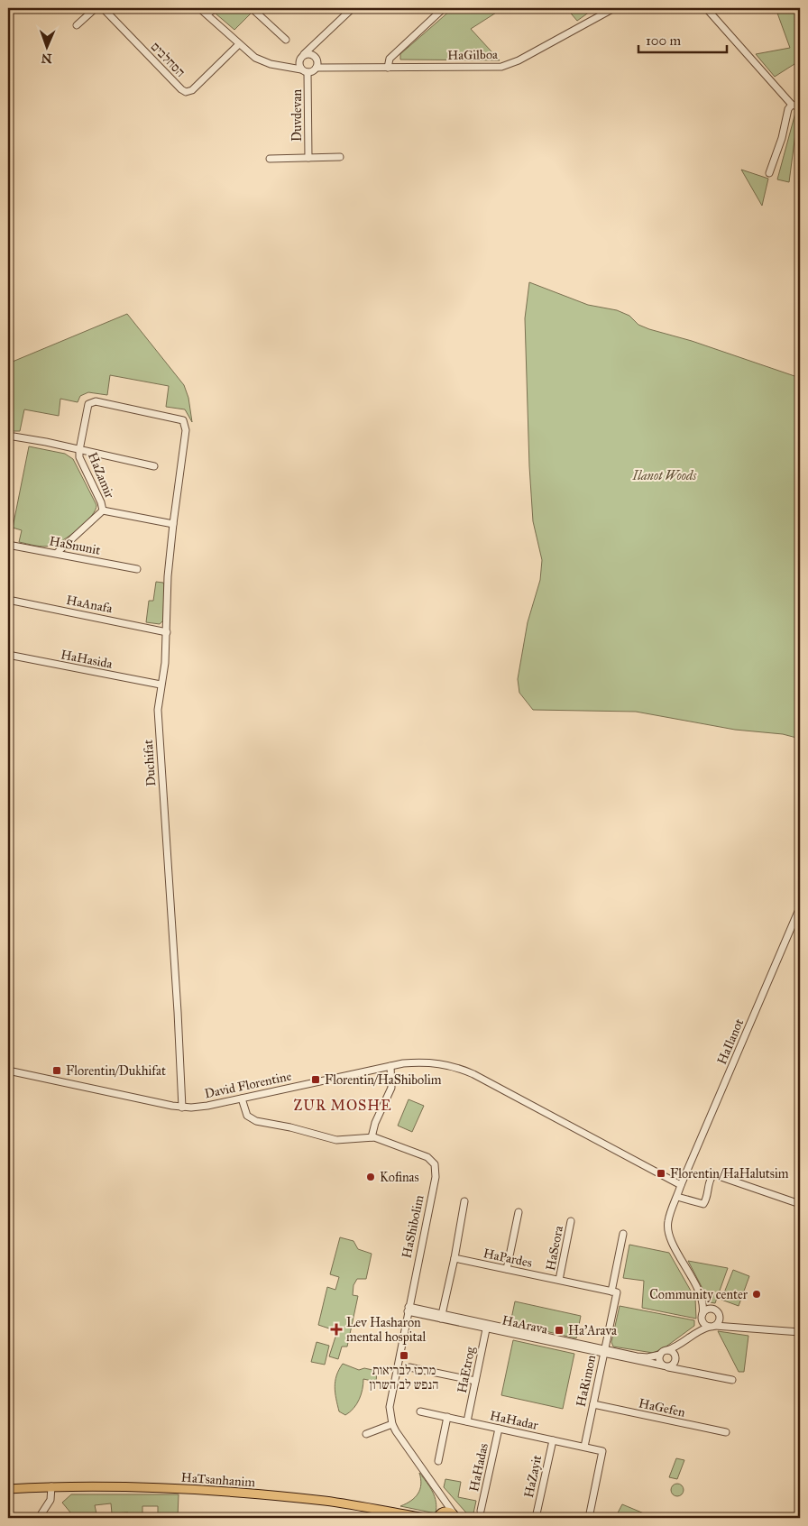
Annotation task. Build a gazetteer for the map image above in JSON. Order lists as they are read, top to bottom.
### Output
{
  "streets": {
    "main road": ["HaTsanhanim"],
    "street": [
      "HaGilboa",
      "הסחלבים",
      "Duvdevan",
      "HaZamir",
      "HaSnunit",
      "HaAnafa",
      "HaHasida",
      "Duchifat",
      "HaIlanot",
      "David Florentine",
      "HaShibolim",
      "HaSeora",
      "HaPardes",
      "HaArava",
      "HaEtrog",
      "HaRimon",
      "HaGefen",
      "HaHadar",
      "HaHadas",
      "HaZayit"
    ]
  },
  "crossings": [
    ["HaGilboa", "Duvdevan"],
    ["HaZamir", "HaSnunit"],
    ["HaZamir", "Duchifat"],
    ["HaAnafa", "Duchifat"],
    ["HaHasida", "Duchifat"],
    ["Duchifat", "David Florentine"],
    ["HaIlanot", "David Florentine"],
    ["David Florentine", "HaShibolim"],
    ["HaShibolim", "HaArava"],
    ["HaSeora", "HaPardes"],
    ["HaPardes", "HaRimon"],
    ["HaArava", "HaEtrog"],
    ["HaArava", "HaRimon"],
    ["HaEtrog", "HaHadar"],
    ["HaRimon", "HaGefen"],
    ["HaRimon", "HaHadar"],
    ["HaHadar", "HaHadas"],
    ["HaHadar", "HaZayit"]
  ],
  "districts": ["ZUR MOSHE"],
  "parks": ["Ilanot Woods"],
  "places": {
    "transit": [
      "Florentin/Dukhifat",
      "Florentin/HaShibolim",
      "Florentin/HaHalutsim",
      "Ha'Arava",
      "מרכז לבריאות הנפש לב השרון"
    ],
    "other": ["Kofinas", "Community center"],
    "health": ["Lev Hasharon mental hospital"]
  },
  "scale_bar": "100 m",
  "north": "bottom"
}
